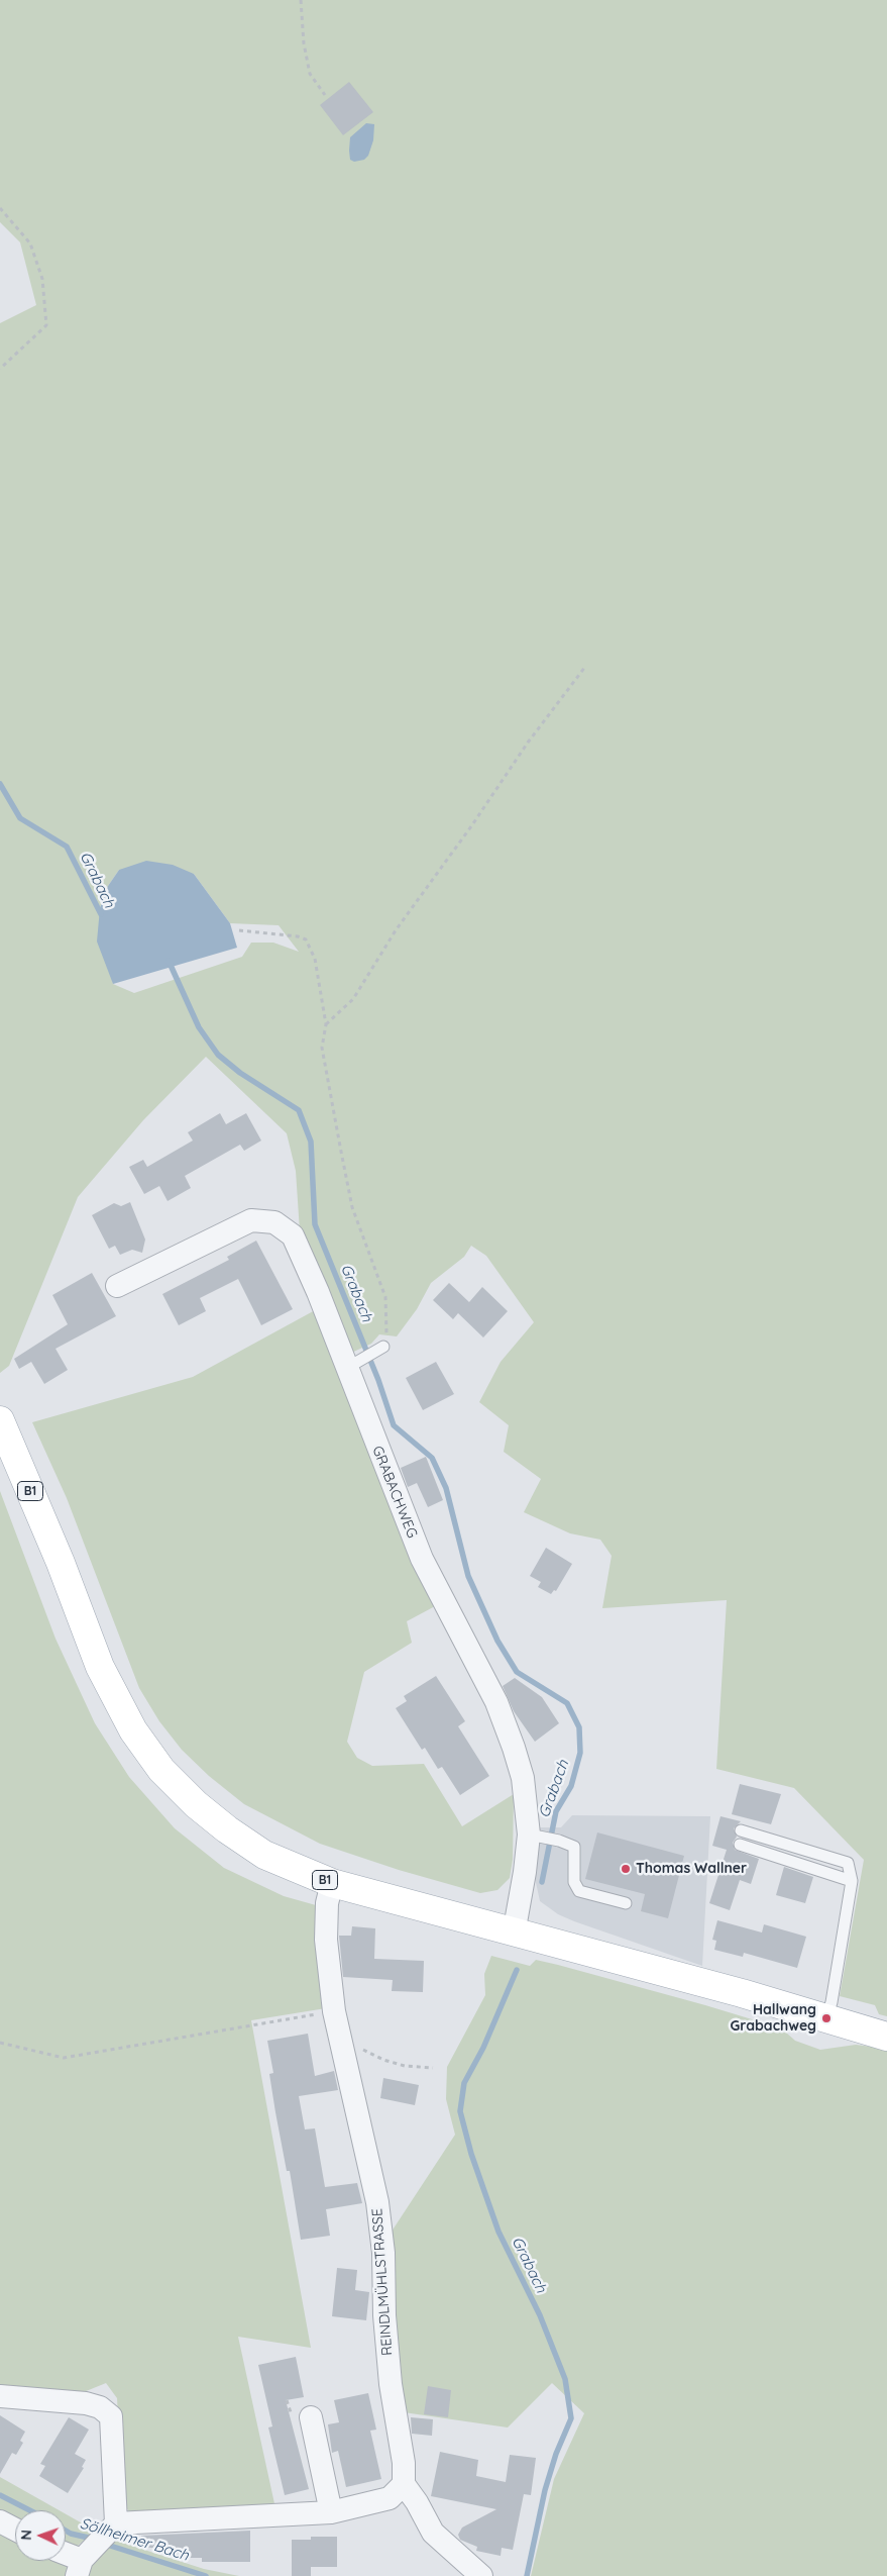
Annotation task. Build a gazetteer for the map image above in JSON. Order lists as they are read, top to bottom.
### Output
{
  "streets": {
    "main road": ["B1"],
    "street": ["GRABACHWEG", "REINDLMÜHLSTRASSE"]
  },
  "crossings": [
    ["B1", "GRABACHWEG"],
    ["B1", "REINDLMÜHLSTRASSE"]
  ],
  "water": ["Grabach", "Söllheimer Bach"],
  "places": ["Thomas Wallner", "Hallwang Grabachweg"],
  "north": "left"
}
